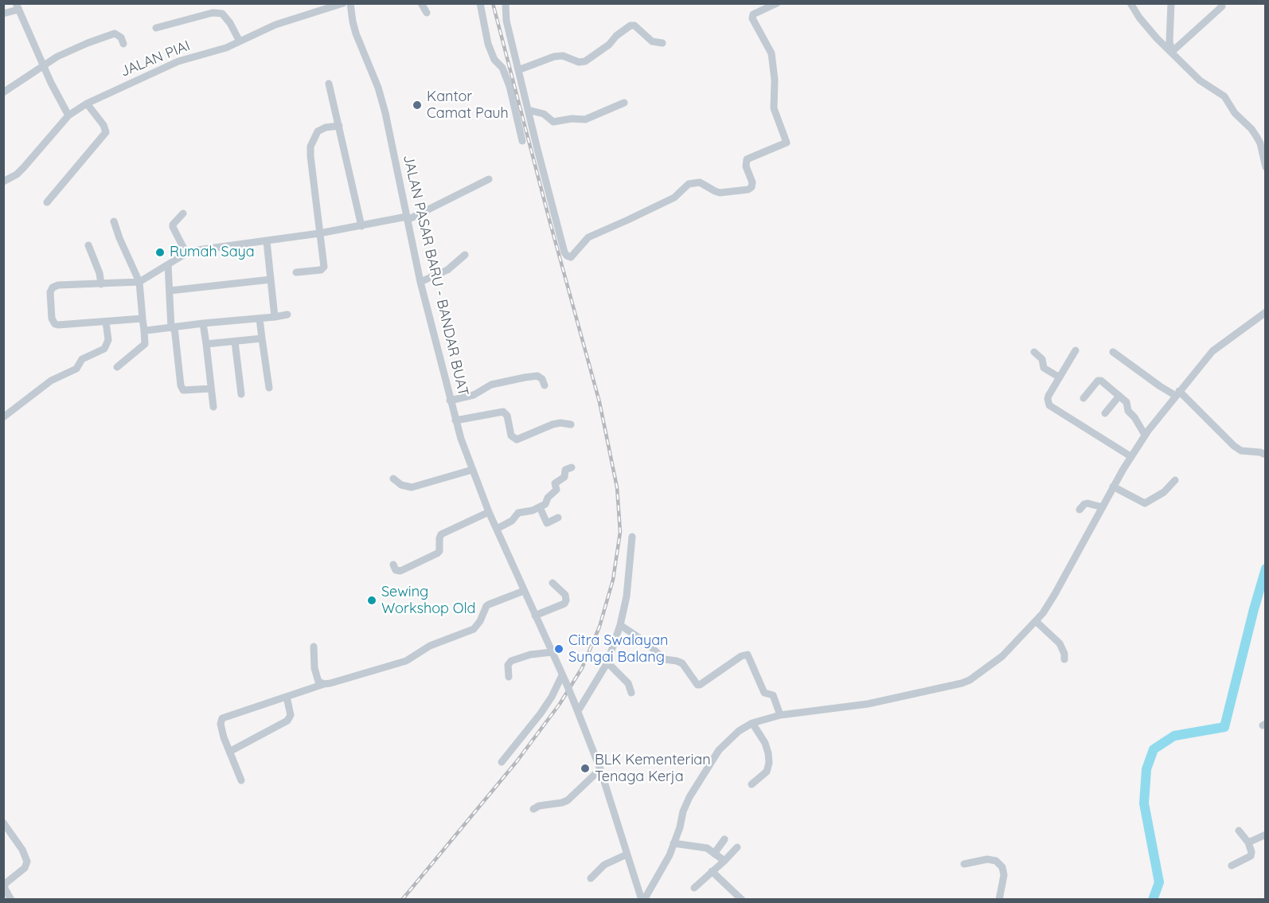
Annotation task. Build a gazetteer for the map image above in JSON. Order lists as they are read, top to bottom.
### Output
{
  "streets": {
    "street": ["JALAN PIAI", "JALAN PASAR BARU - BANDAR BUAT"]
  },
  "places": [
    "Kantor Camat Pauh",
    "Rumah Saya",
    "Sewing Workshop Old",
    "Citra Swalayan Sungai Balang",
    "BLK Kementerian Tenaga Kerja"
  ]
}
